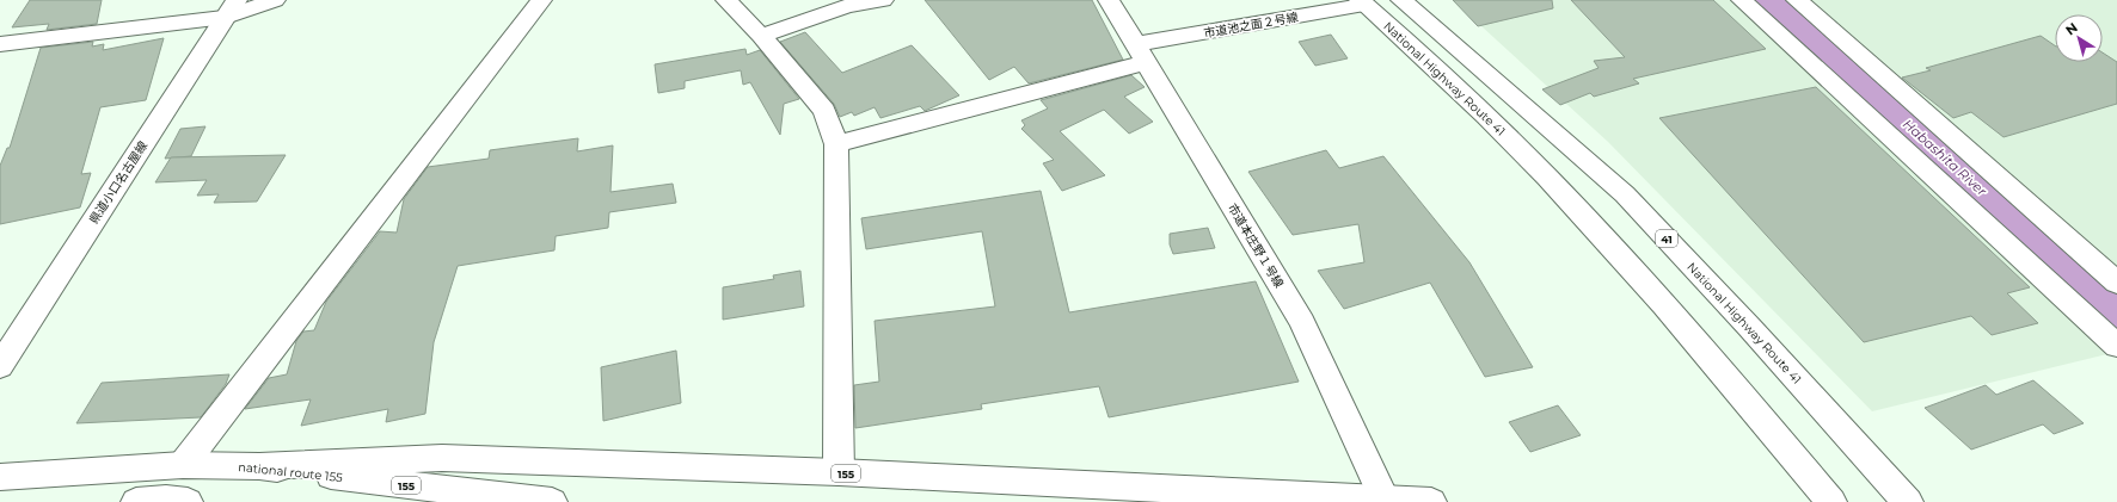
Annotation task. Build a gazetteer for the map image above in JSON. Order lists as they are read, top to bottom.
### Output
{
  "streets": {
    "main road": [
      "市道池之面２号線",
      "National Highway Route 41",
      "県道小口名古屋線",
      "41",
      "市道本庄野１号線",
      "national route 155",
      "155"
    ]
  },
  "crossings": [
    ["市道池之面２号線", "National Highway Route 41"],
    ["市道池之面２号線", "市道本庄野１号線"],
    ["市道本庄野１号線", "155"],
    ["national route 155", "155"]
  ],
  "water": ["Habashita River"],
  "north": "top left"
}
